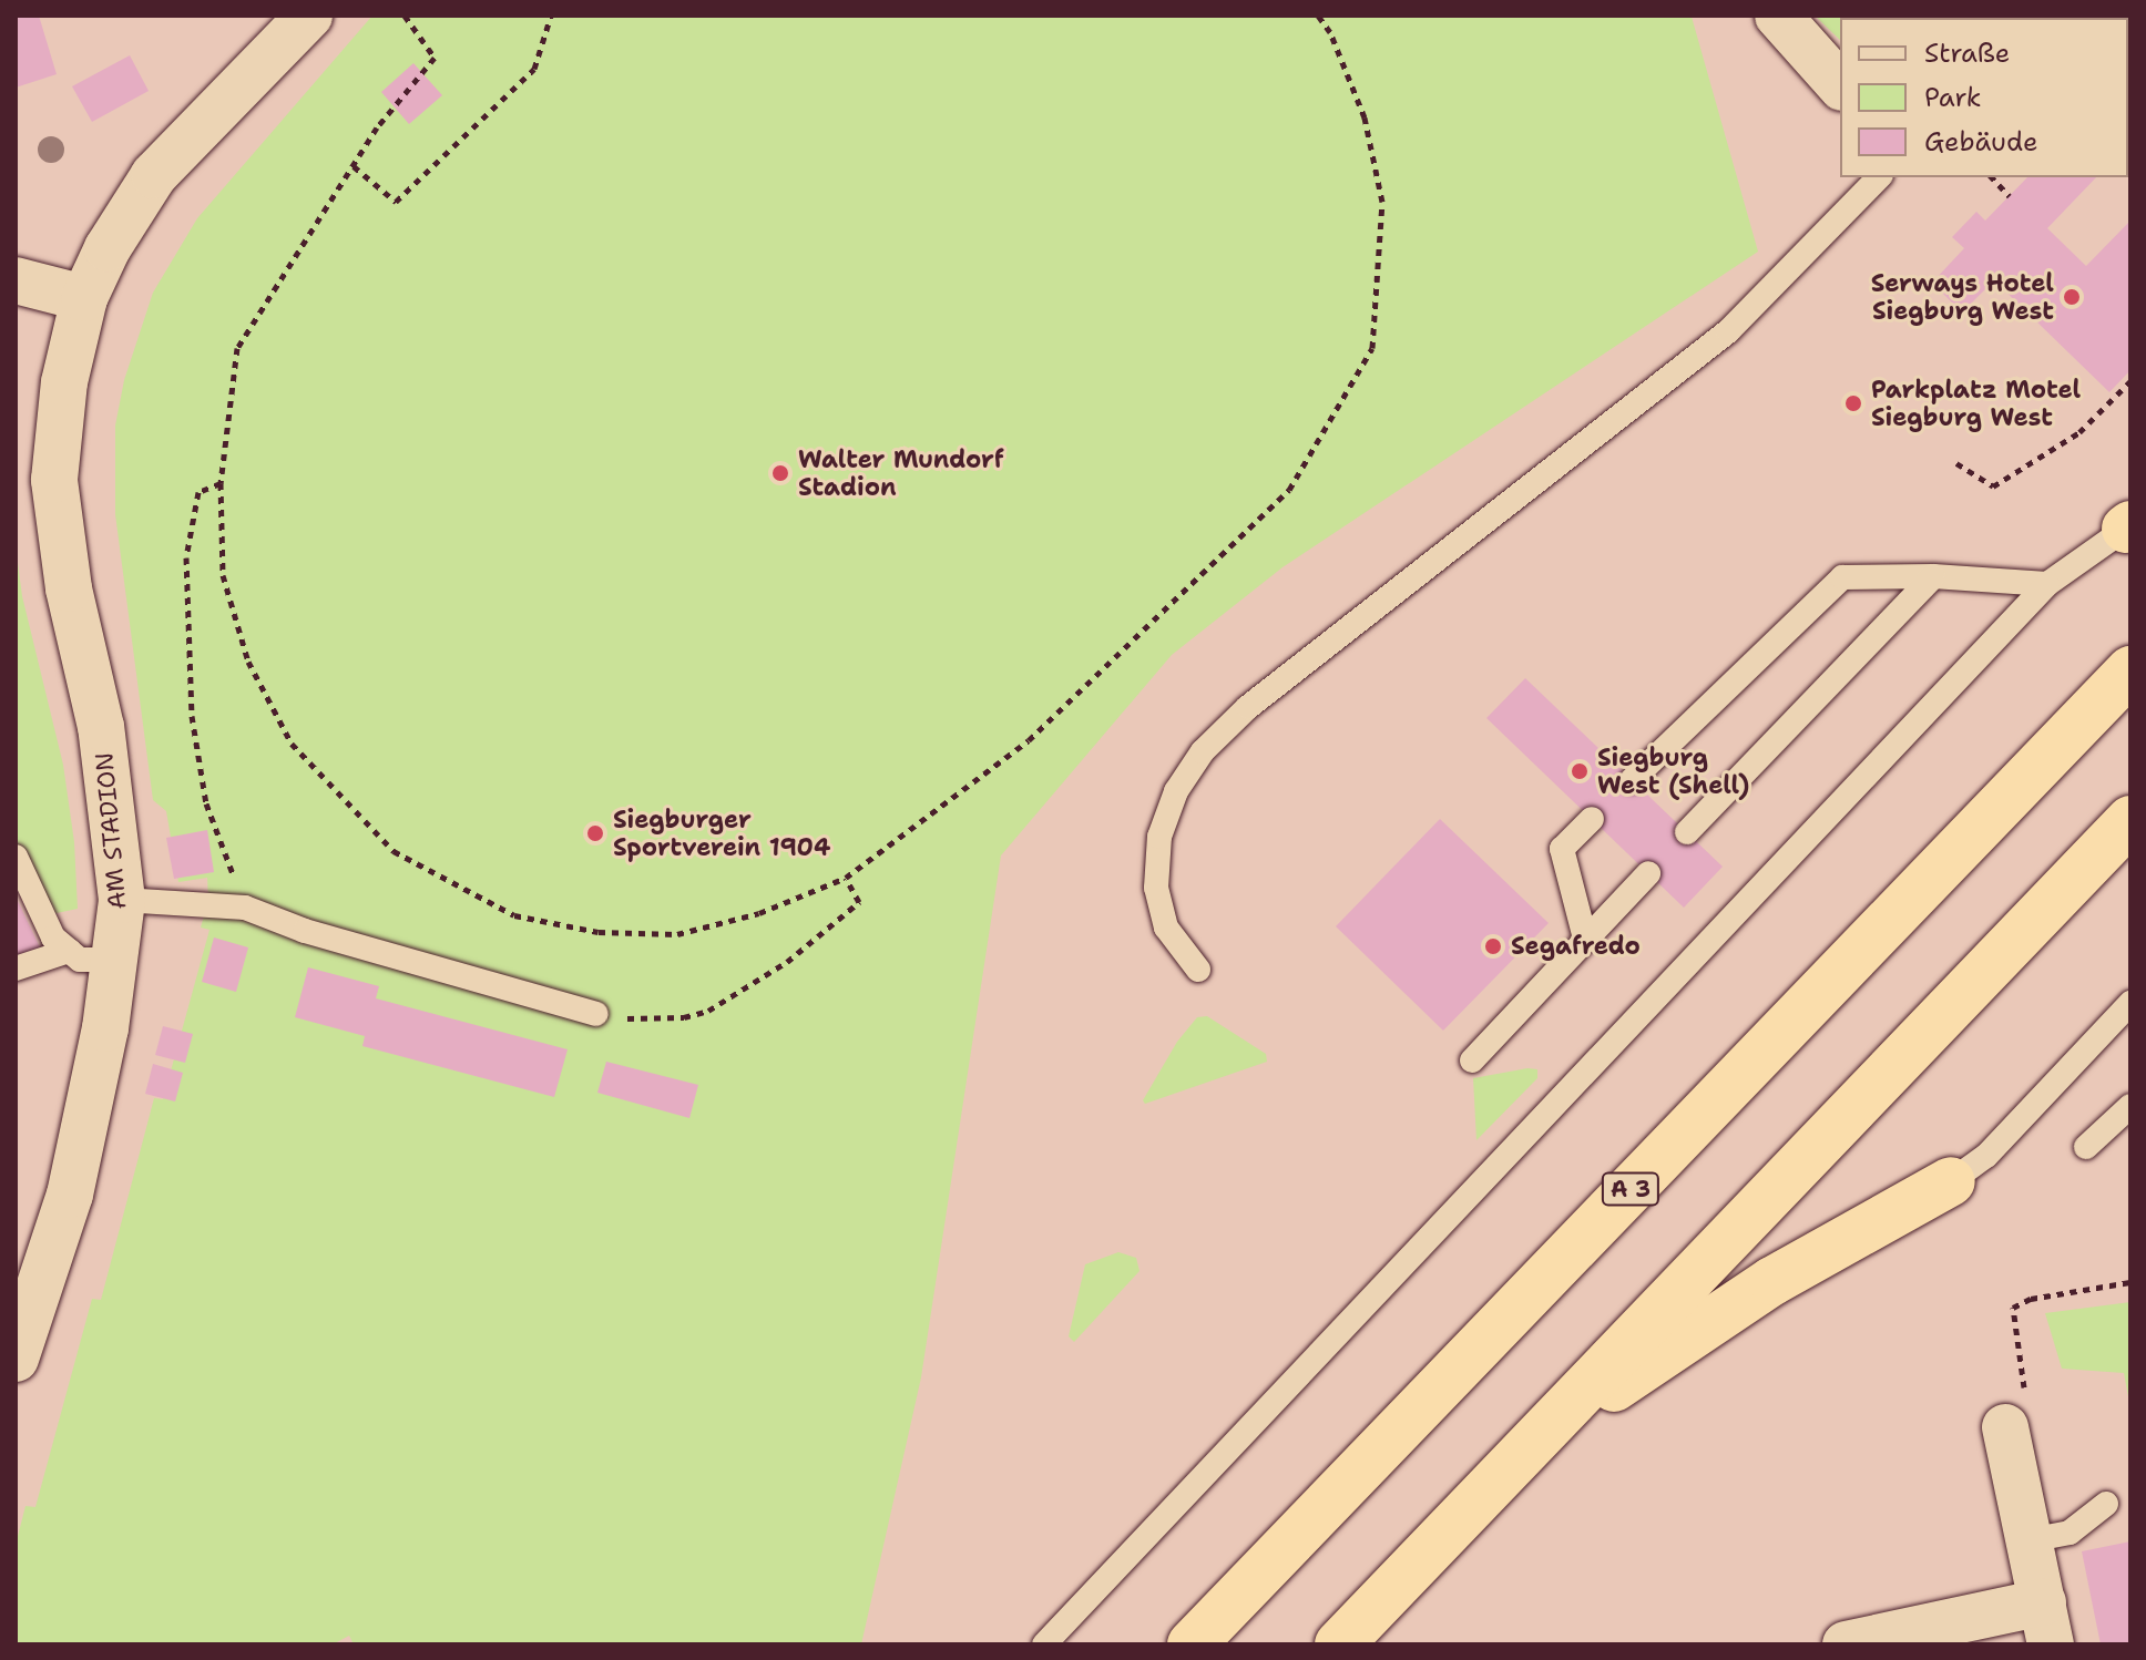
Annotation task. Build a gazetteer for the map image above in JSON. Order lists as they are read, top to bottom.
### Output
{
  "streets": {
    "highway": ["A 3"],
    "street": ["AM STADION"]
  },
  "places": [
    "Serways Hotel Siegburg West",
    "Parkplatz Motel Siegburg West",
    "Walter Mundorf Stadion",
    "Siegburg West (Shell)",
    "Siegburger Sportverein 1904",
    "Segafredo"
  ],
  "legend": ["Straße", "Park", "Gebäude"]
}
